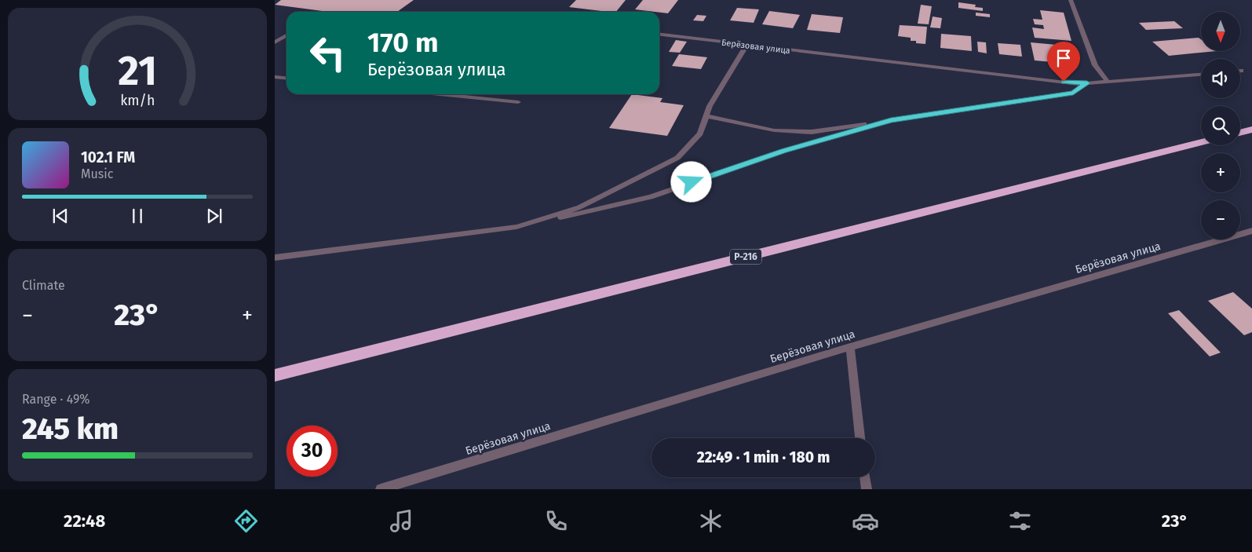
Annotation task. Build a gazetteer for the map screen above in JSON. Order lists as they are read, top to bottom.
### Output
{
  "streets": {
    "highway": ["Р-216"],
    "street": ["Берёзовая улица"]
  },
  "north": "bottom",
  "page": {
    "map_buttons": ["+", "−"],
    "turn": ["170 m", "Берёзовая улица"],
    "song": ["102.1 FM", "Music"],
    "tile": [
      "Climate",
      ["Range · 49%", "245 km"]
    ],
    "heat": ["−", "23°", "+"],
    "limit": "30",
    "trip": "22:49 · 1 min · 180 m",
    "tabs": ["22:48", "23°"],
    "gauge": ["21", "km/h"]
  }
}
